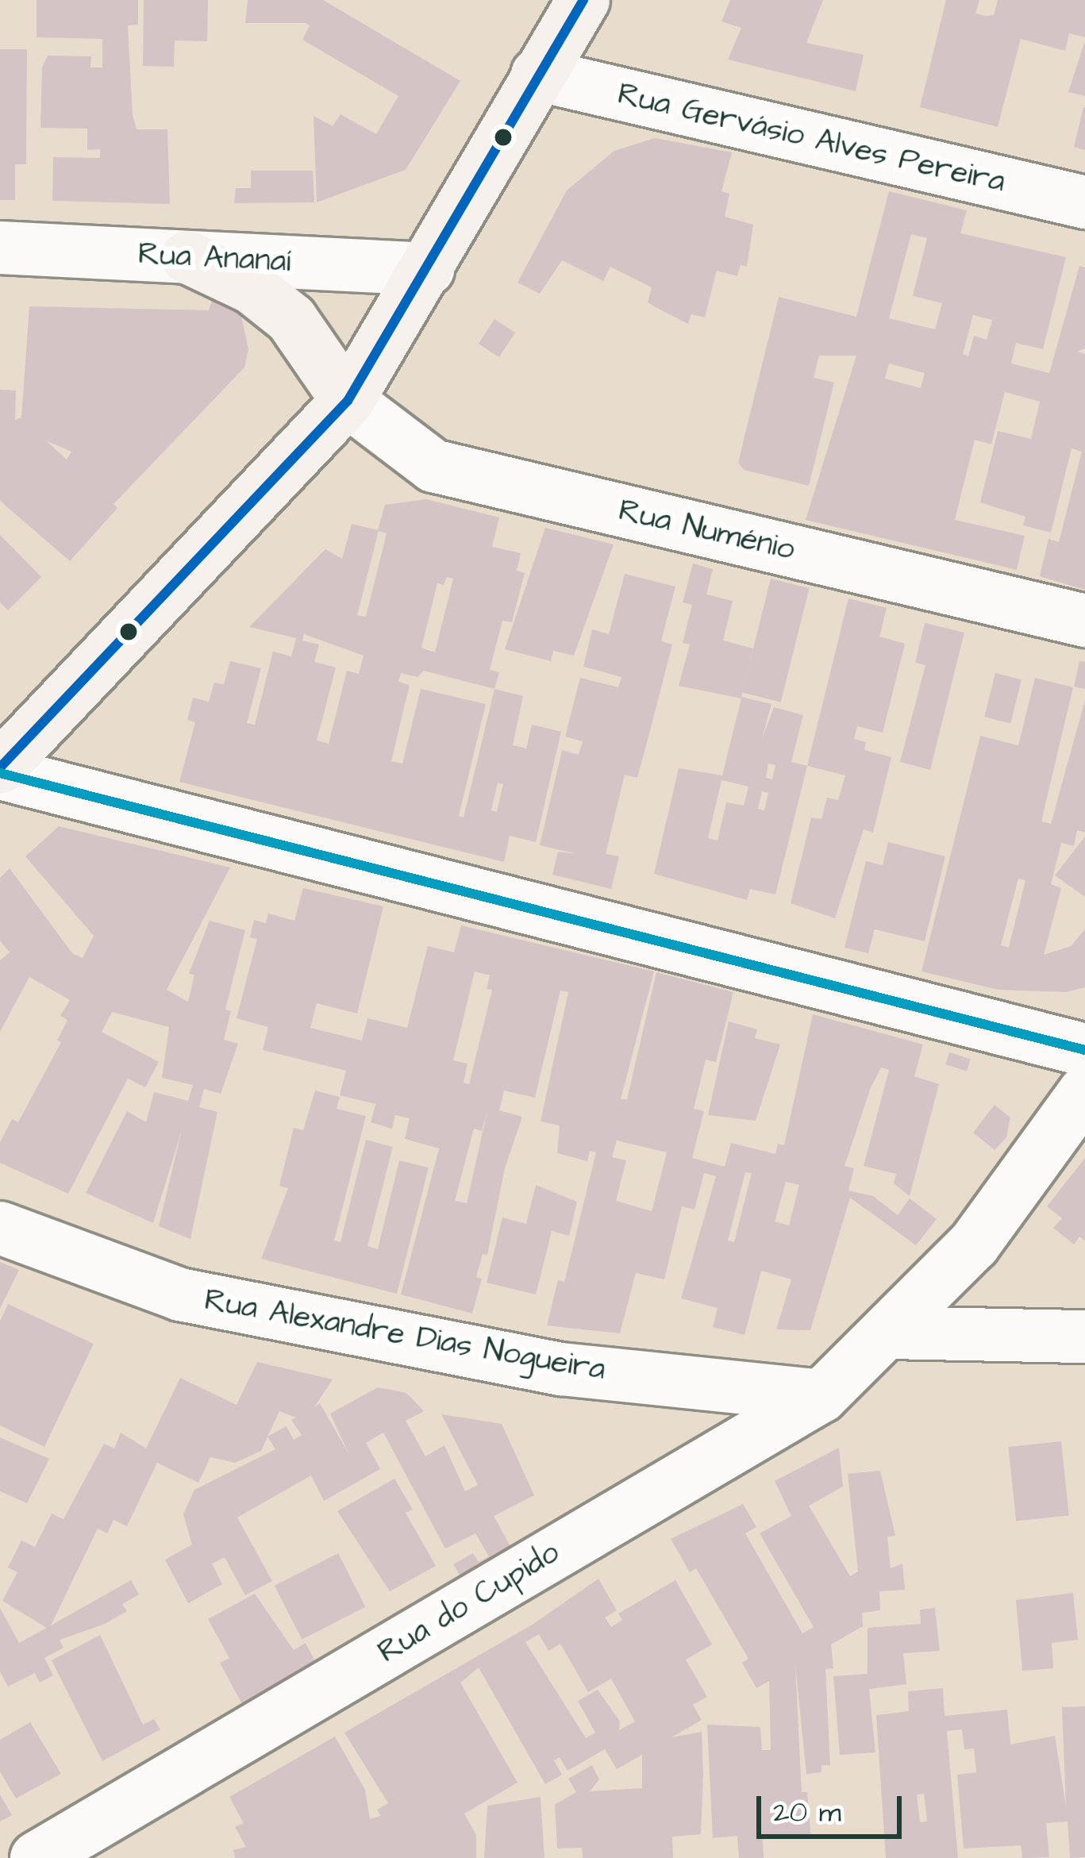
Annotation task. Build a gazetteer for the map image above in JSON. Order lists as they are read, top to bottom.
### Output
{
  "streets": {
    "street": [
      "Rua Gervásio Alves Pereira",
      "Rua Ananaí",
      "Rua Numénio",
      "Rua Alexandre Dias Nogueira",
      "Rua do Cupido"
    ]
  },
  "crossings": [
    ["Rua Alexandre Dias Nogueira", "Rua do Cupido"]
  ],
  "scale_bar": "20 m"
}
